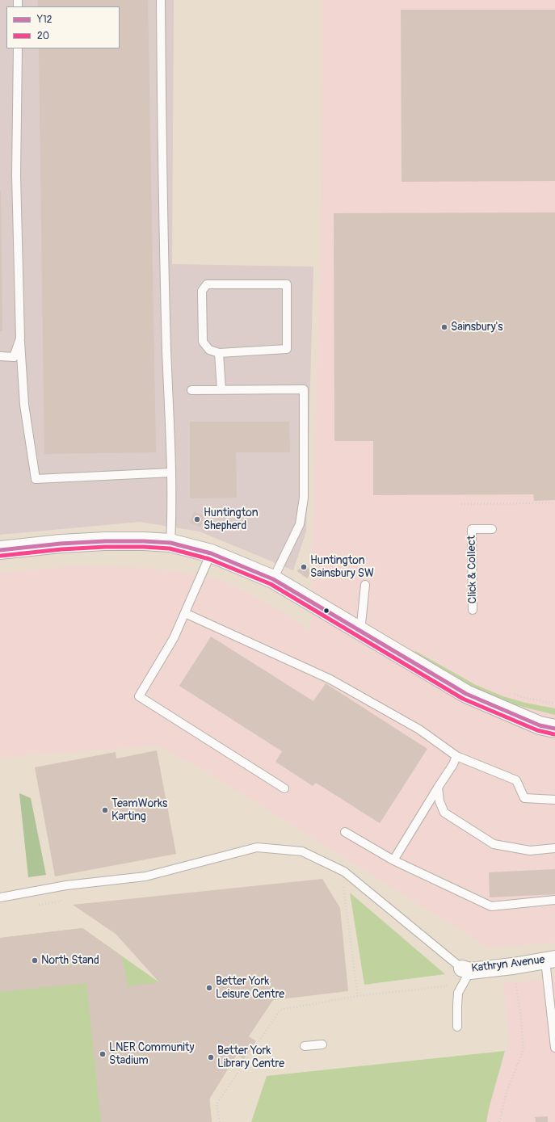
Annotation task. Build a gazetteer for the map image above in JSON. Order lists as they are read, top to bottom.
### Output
{
  "streets": {
    "street": ["Kathryn Avenue"],
    "lane": ["Click & Collect"]
  },
  "places": [
    "Sainsbury's",
    "Huntington Shepherd",
    "Huntington Sainsbury SW",
    "TeamWorks Karting",
    "North Stand",
    "Better York Leisure Centre",
    "LNER Community Stadium",
    "Better York Library Centre"
  ],
  "lines": ["transit line Y12", "transit line 20"],
  "legend": ["Y12", "20"]
}
